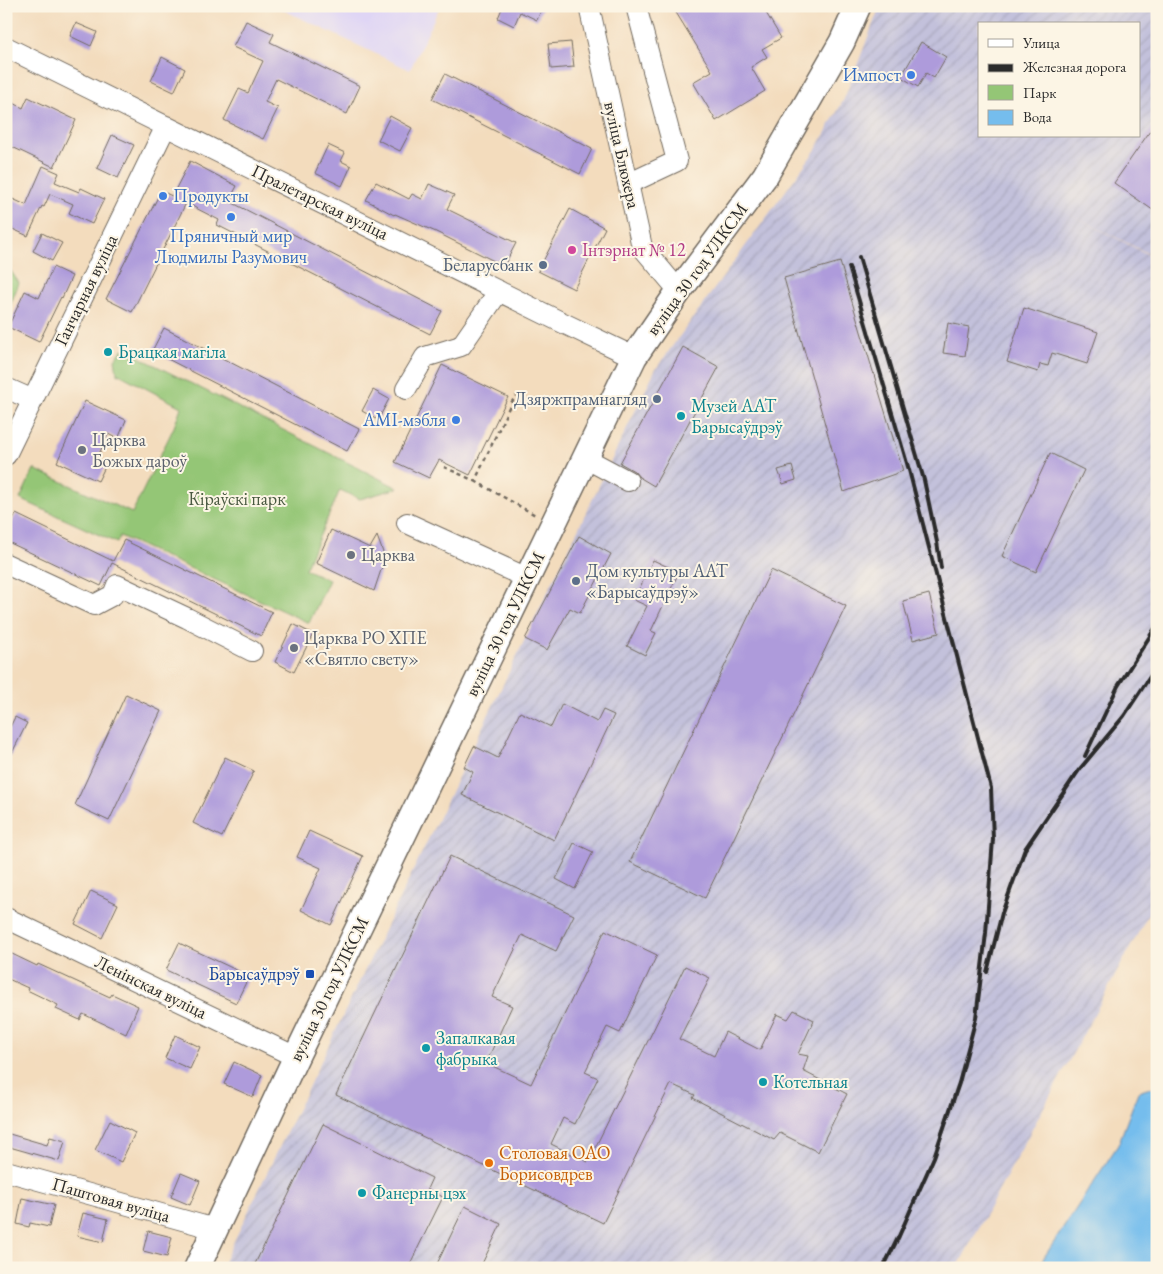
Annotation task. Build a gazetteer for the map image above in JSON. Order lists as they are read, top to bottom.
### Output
{
  "streets": {
    "main road": ["вуліца 30 год УЛКСМ"],
    "street": [
      "вуліца Блюхера",
      "Пралетарская вуліца",
      "Ганчарная вуліца",
      "Ленінская вуліца",
      "Паштовая вуліца"
    ]
  },
  "crossings": [
    ["вуліца Блюхера", "вуліца 30 год УЛКСМ"],
    ["Пралетарская вуліца", "вуліца 30 год УЛКСМ"],
    ["Пралетарская вуліца", "Ганчарная вуліца"],
    ["вуліца 30 год УЛКСМ", "Ленінская вуліца"],
    ["вуліца 30 год УЛКСМ", "Паштовая вуліца"]
  ],
  "parks": ["Кіраўскі парк"],
  "places": {
    "other": [
      "Импост",
      "Продукты",
      "Пряничный мир Людмилы Разумович",
      "Інтэрнат № 12",
      "Беларусбанк",
      "Брацкая магіла",
      "Дзяржпрамнагляд",
      "Музей ААТ Барысаўдрэў",
      "AMI-мэбля",
      "Царква Божых дароў",
      "Царква",
      "Дом культуры ААТ «Барысаўдрэў»",
      "Царква РО ХПЕ «Святло свету»",
      "Запалкавая фабрыка",
      "Котельная",
      "Столовая ОАО Борисовдрев",
      "Фанерны цэх"
    ],
    "transit": ["Барысаўдрэў"]
  },
  "legend": [
    "Улица",
    "Железная дорога",
    "Парк",
    "Вода"
  ]
}
